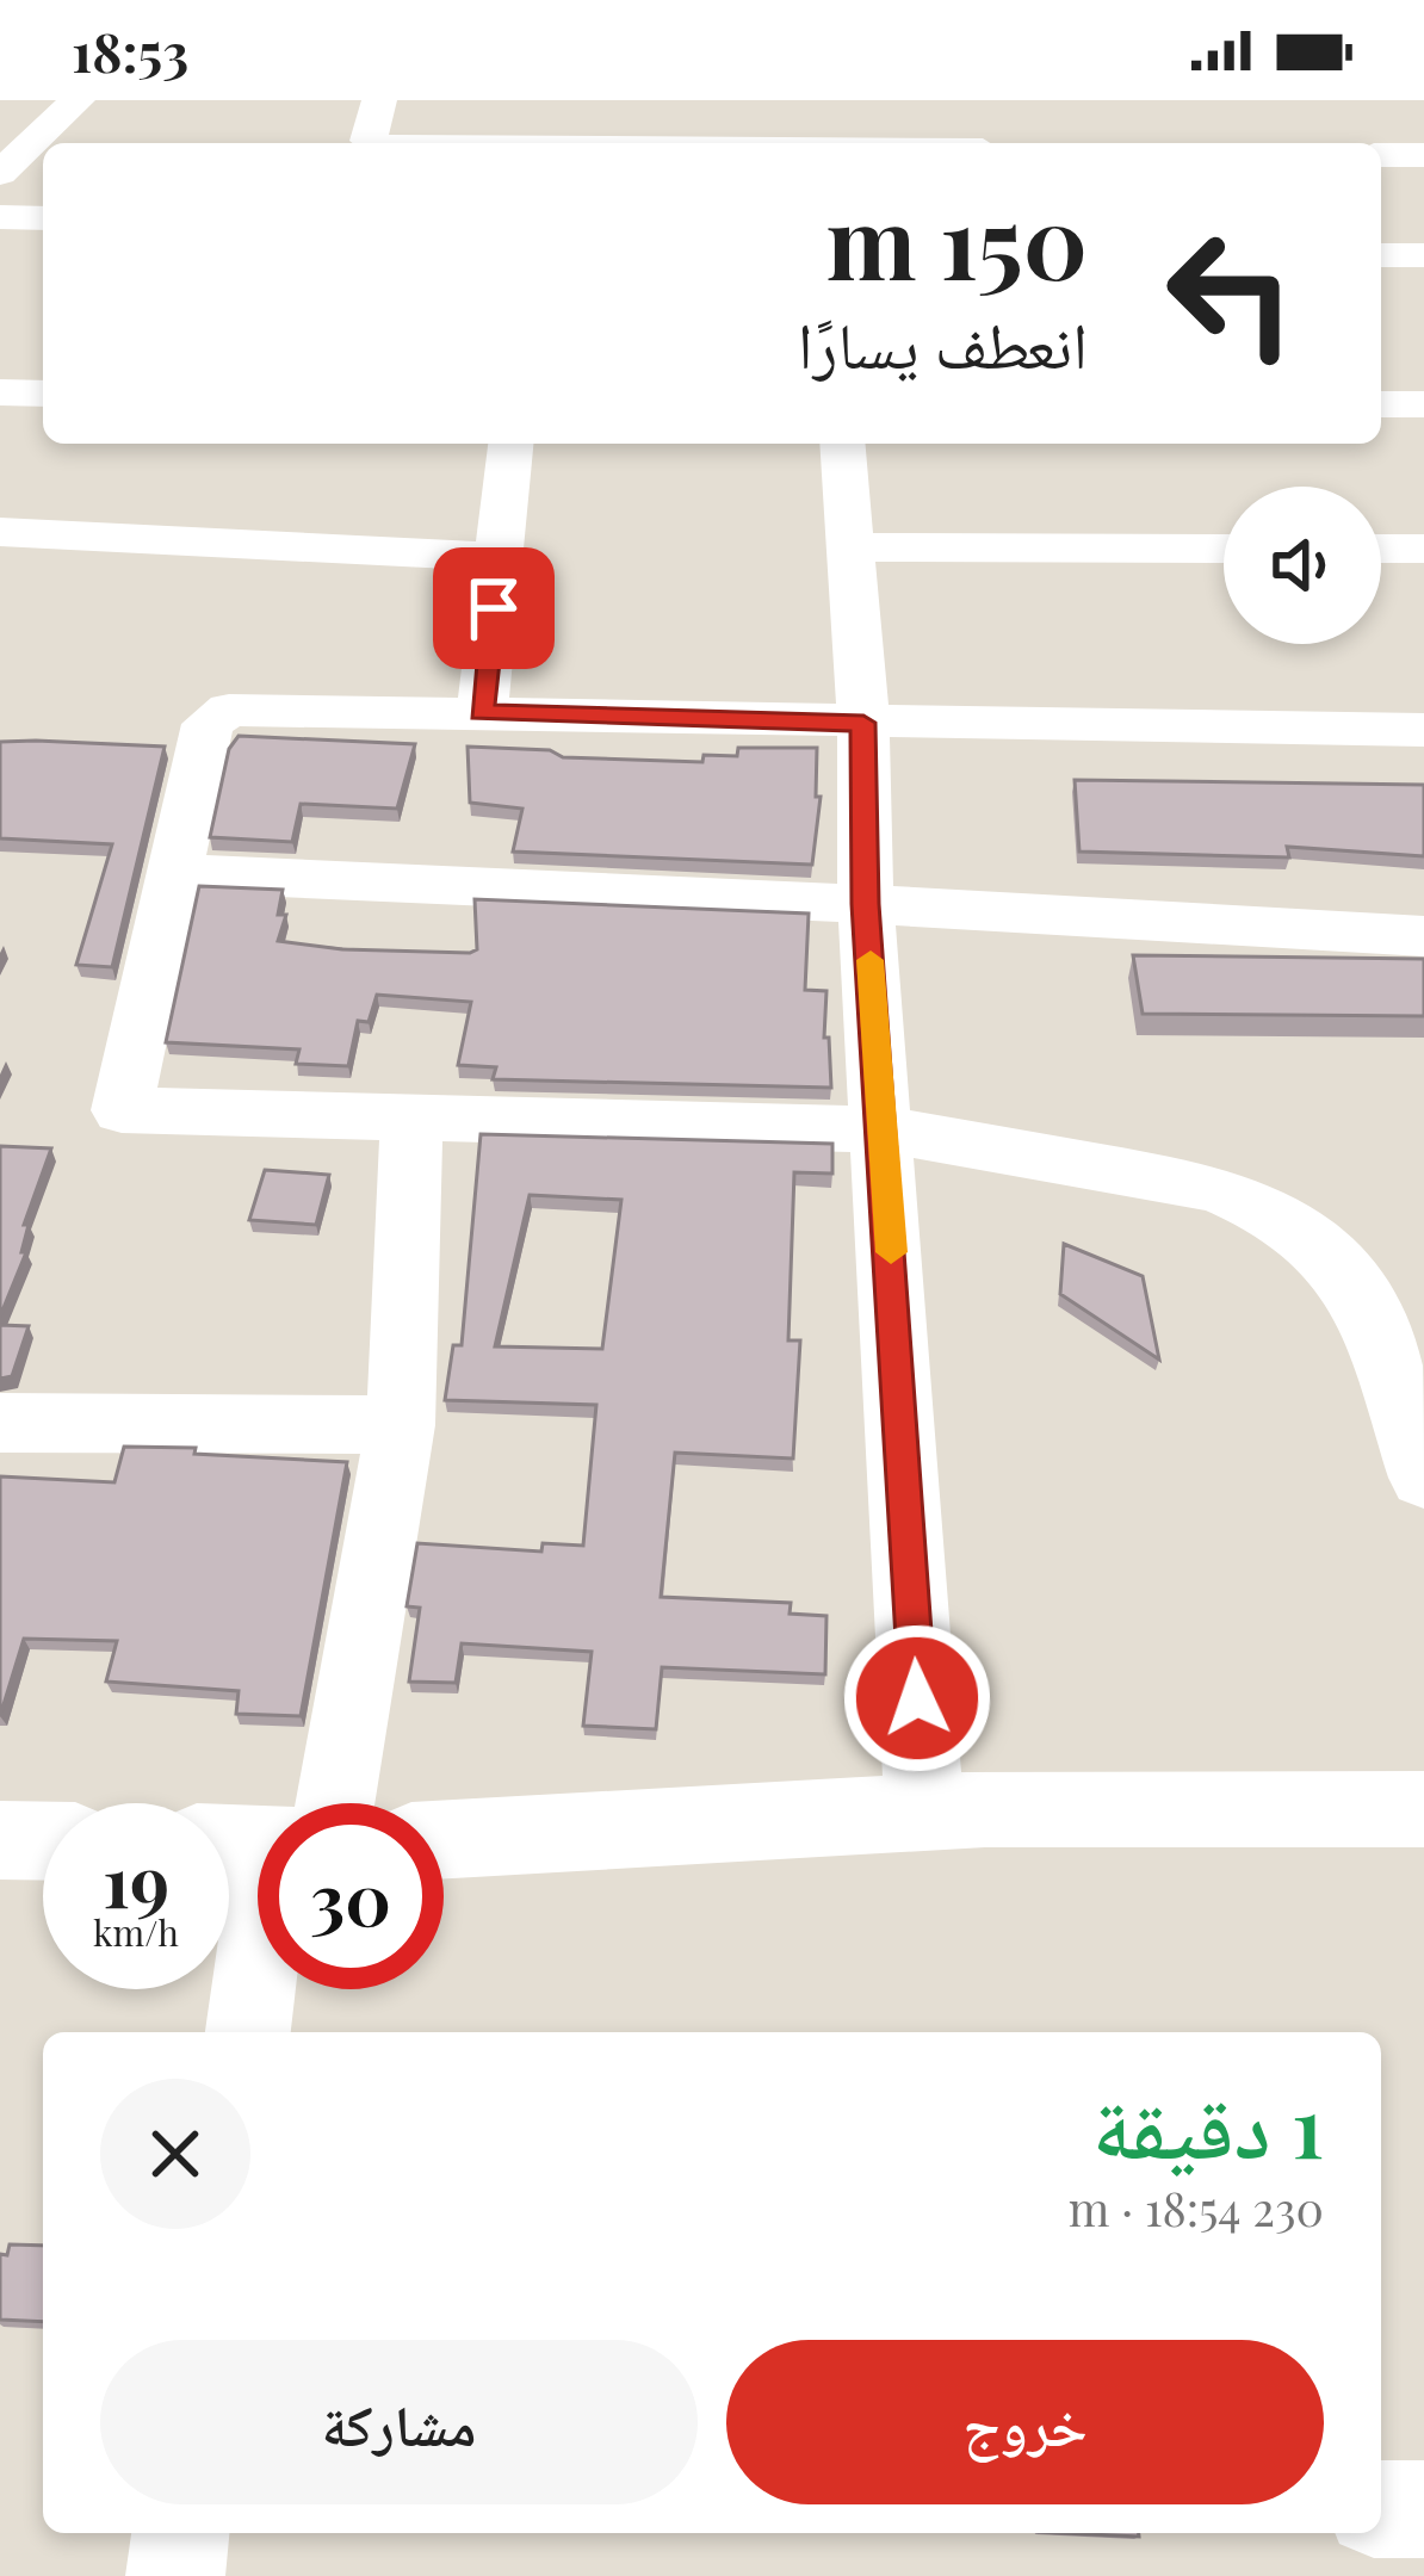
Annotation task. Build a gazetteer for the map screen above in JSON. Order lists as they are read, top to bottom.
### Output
{
  "page": {
    "status": "18:53",
    "turn": ["150 m", "انعطف يسارًا"],
    "speed": "19 km/h",
    "limit": "30",
    "heading": ["1 دقيقة", "230 m · 18:54"],
    "buttons": ["خروج", "مشاركة"]
  }
}
